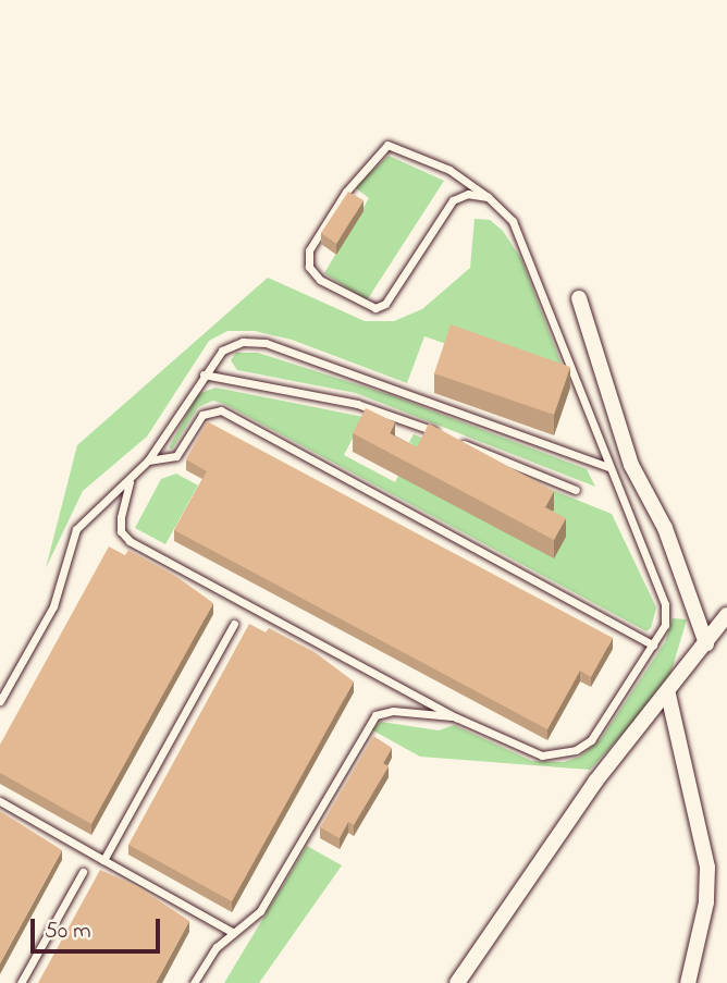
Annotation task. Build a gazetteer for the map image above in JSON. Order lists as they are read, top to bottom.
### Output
{
  "scale_bar": "50 m"
}
